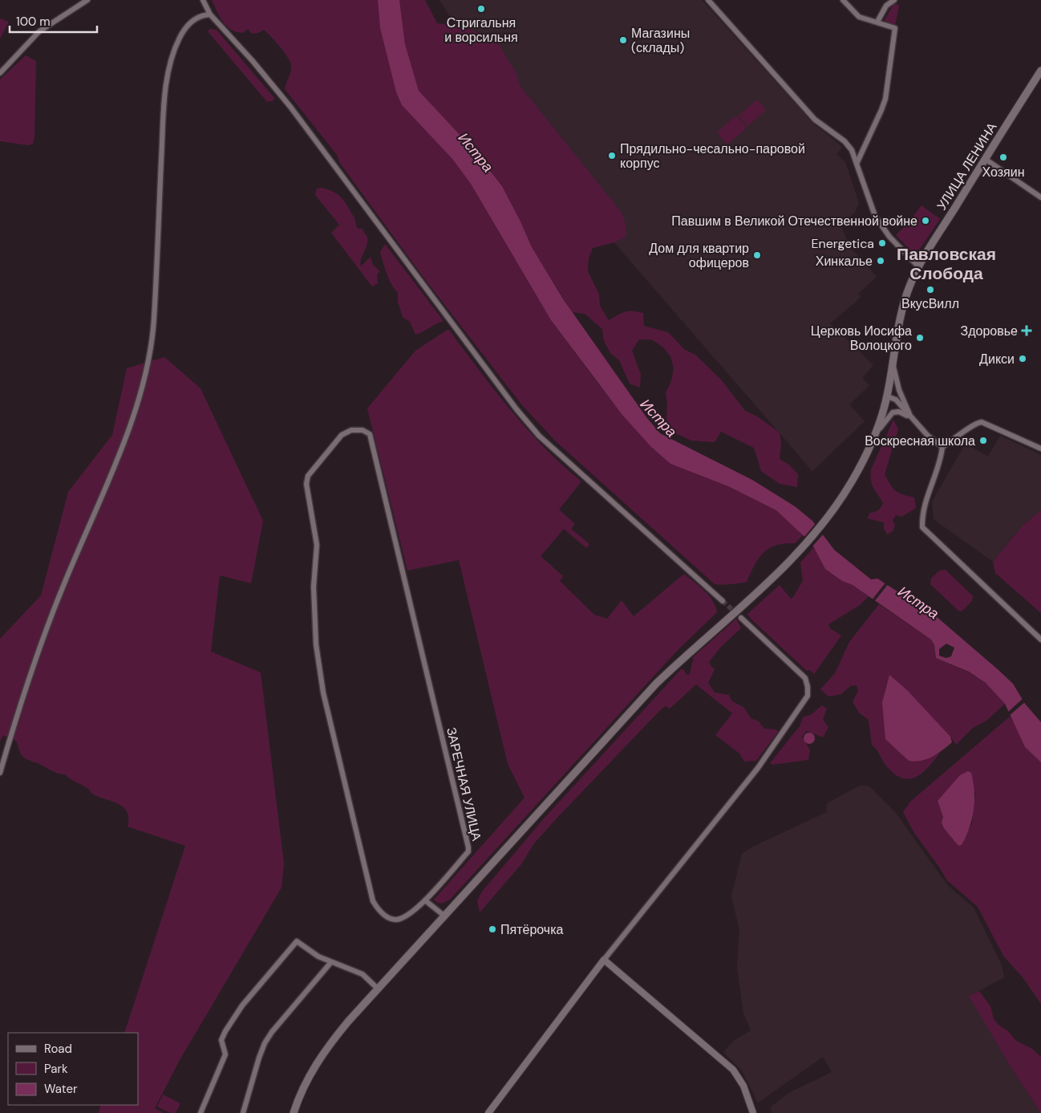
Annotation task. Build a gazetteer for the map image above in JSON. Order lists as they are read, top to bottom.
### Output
{
  "streets": {
    "main road": ["УЛИЦА ЛЕНИНА"],
    "street": ["ЗАРЕЧНАЯ УЛИЦА"]
  },
  "districts": ["Павловская Слобода"],
  "water": ["Истра"],
  "places": {
    "other": [
      "Стригальня и ворсильня",
      "Магазины (склады)",
      "Прядильно-чесально-паровой корпус",
      "Хозяин",
      "Павшим в Великой Отечественной войне",
      "Energetica",
      "Дом для квартир офицеров",
      "Хинкалье",
      "ВкусВилл",
      "Церковь Иосифа Волоцкого",
      "Дикси",
      "Воскресная школа",
      "Пятёрочка"
    ],
    "health": ["Здоровье"]
  },
  "legend": ["Road", "Park", "Water"],
  "scale_bar": "100 m"
}
